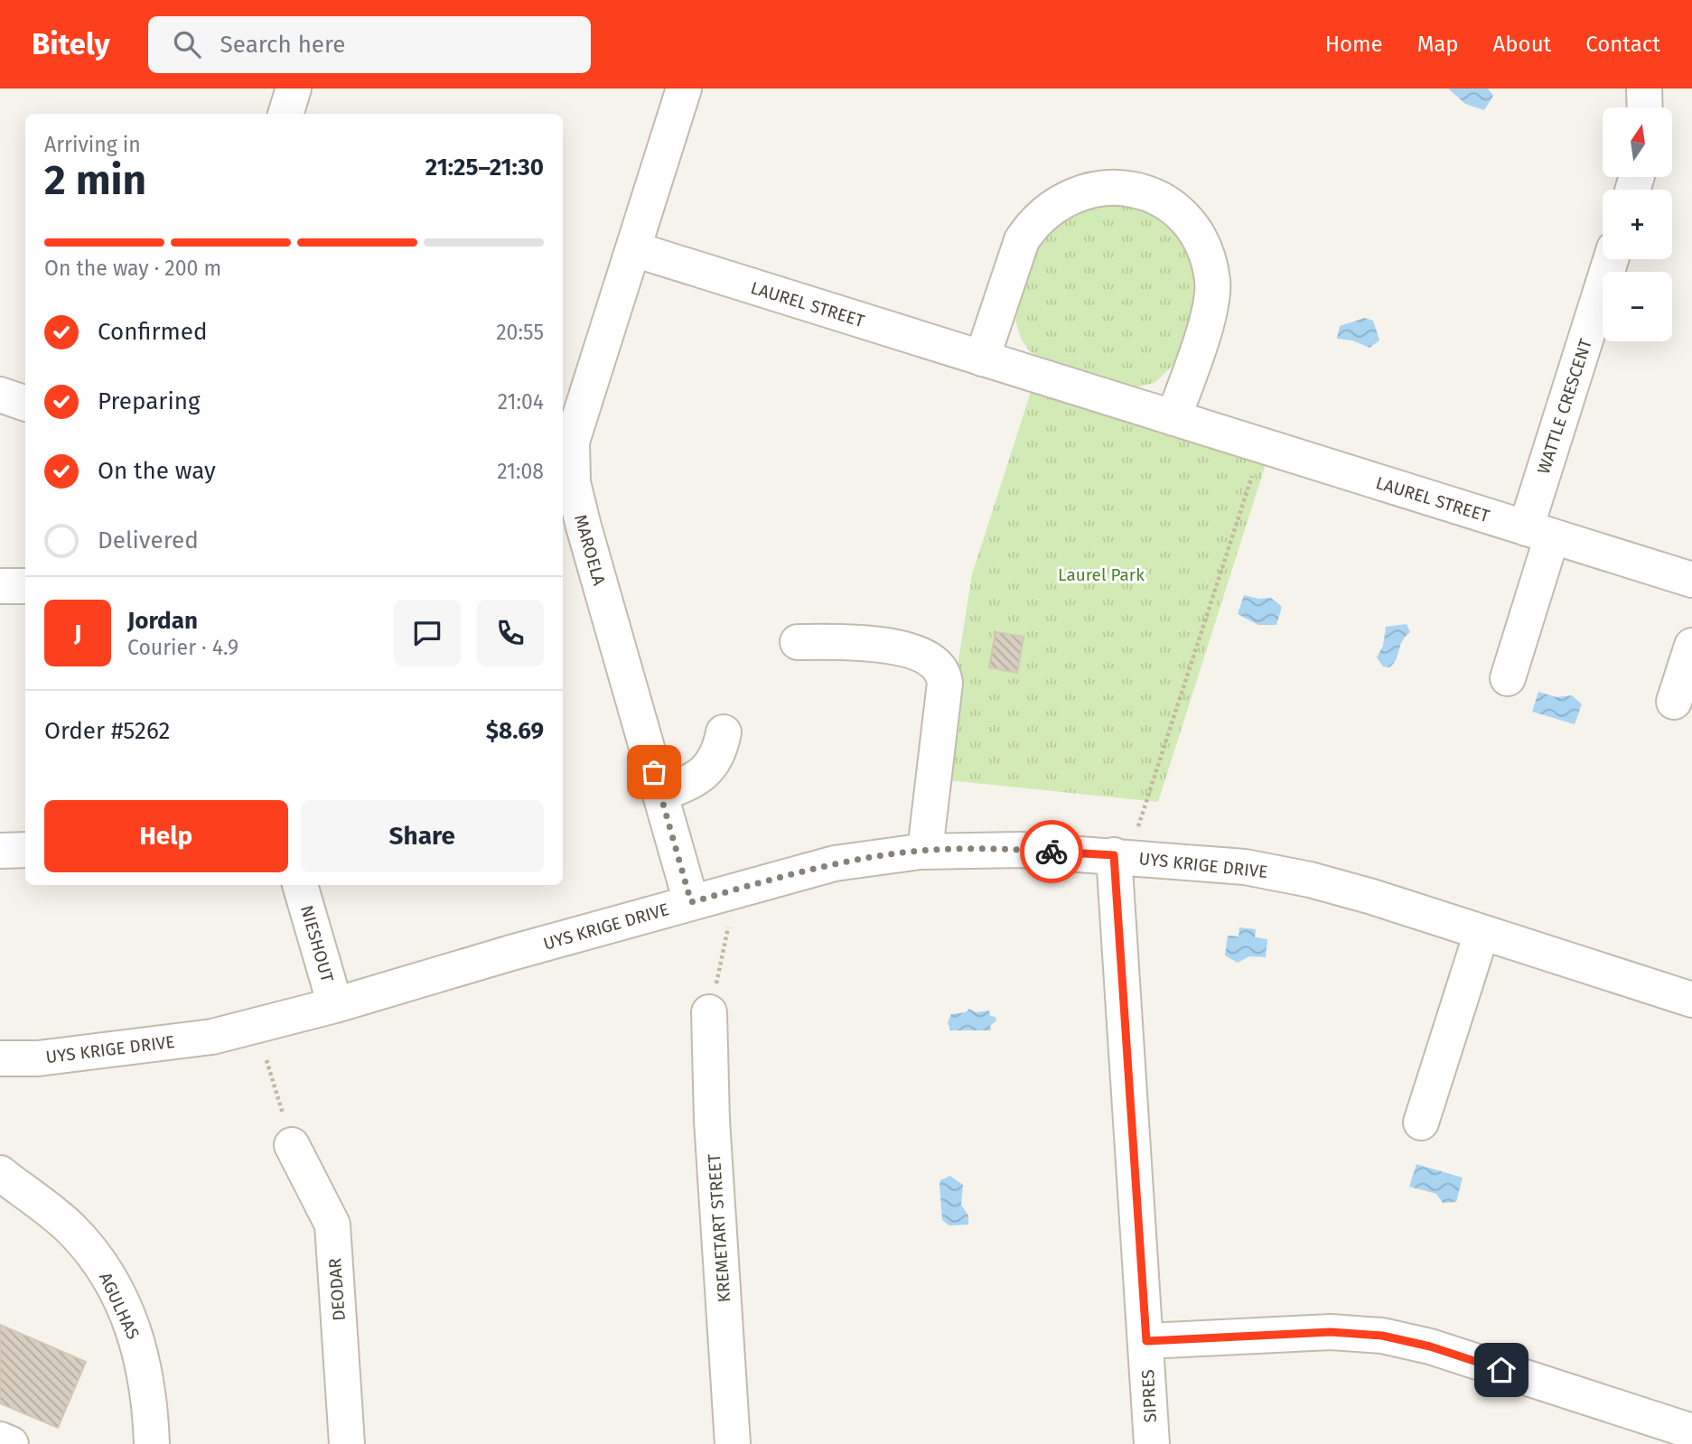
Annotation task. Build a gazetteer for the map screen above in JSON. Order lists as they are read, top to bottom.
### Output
{
  "streets": {
    "street": [
      "LAUREL STREET",
      "WATTLE CRESCENT",
      "MAROELA",
      "UYS KRIGE DRIVE",
      "NIESHOUT",
      "KREMETART STREET",
      "DEODAR",
      "AGULHAS",
      "SIPRES"
    ]
  },
  "crossings": [
    ["LAUREL STREET", "WATTLE CRESCENT"],
    ["LAUREL STREET", "MAROELA"],
    ["MAROELA", "UYS KRIGE DRIVE"],
    ["UYS KRIGE DRIVE", "NIESHOUT"],
    ["UYS KRIGE DRIVE", "SIPRES"]
  ],
  "parks": ["Laurel Park"],
  "north": "top",
  "page": {
    "header": "Bitely",
    "search": "Search here",
    "nav": [
      "Home",
      "Map",
      "About",
      "Contact"
    ],
    "map_buttons": ["+", "−"],
    "heading": ["2 min", "Arriving in", "21:25–21:30"],
    "panel": [
      "Jordan",
      "Courier · 4.9",
      "Order #5262",
      "$8.69"
    ],
    "bar": "On the way · 200 m",
    "list": [
      ["Confirmed", "20:55"],
      ["Preparing", "21:04"],
      ["On the way", "21:08"],
      "Delivered"
    ],
    "round": "J",
    "buttons": ["Help", "Share"]
  }
}
